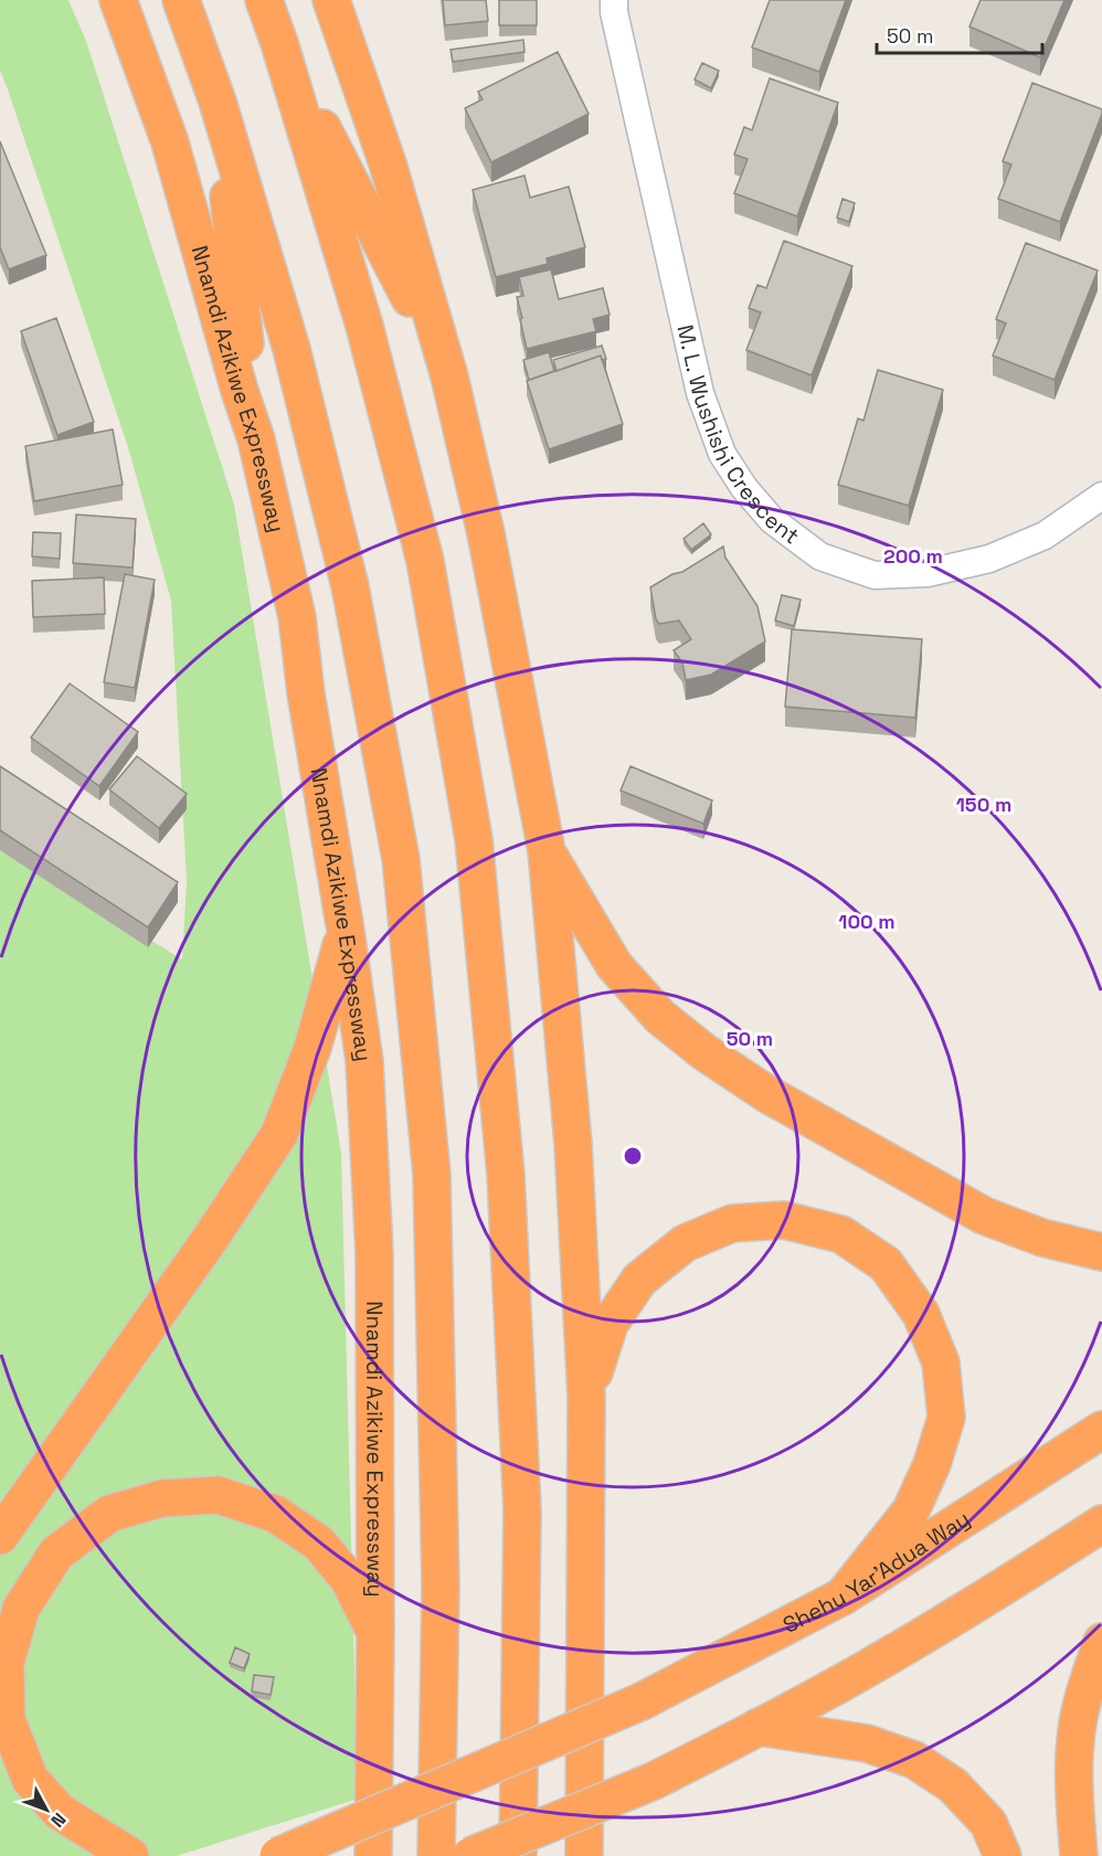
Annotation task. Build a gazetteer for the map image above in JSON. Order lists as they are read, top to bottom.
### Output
{
  "streets": {
    "highway": ["Nnamdi Azikiwe Expressway", "Shehu Yar'Adua Way"],
    "street": ["M. L. Wushishi Crescent"]
  },
  "scale_bar": "50 m",
  "north": "bottom right",
  "rings": [
    "200 m",
    "150 m",
    "100 m",
    "50 m"
  ]
}
